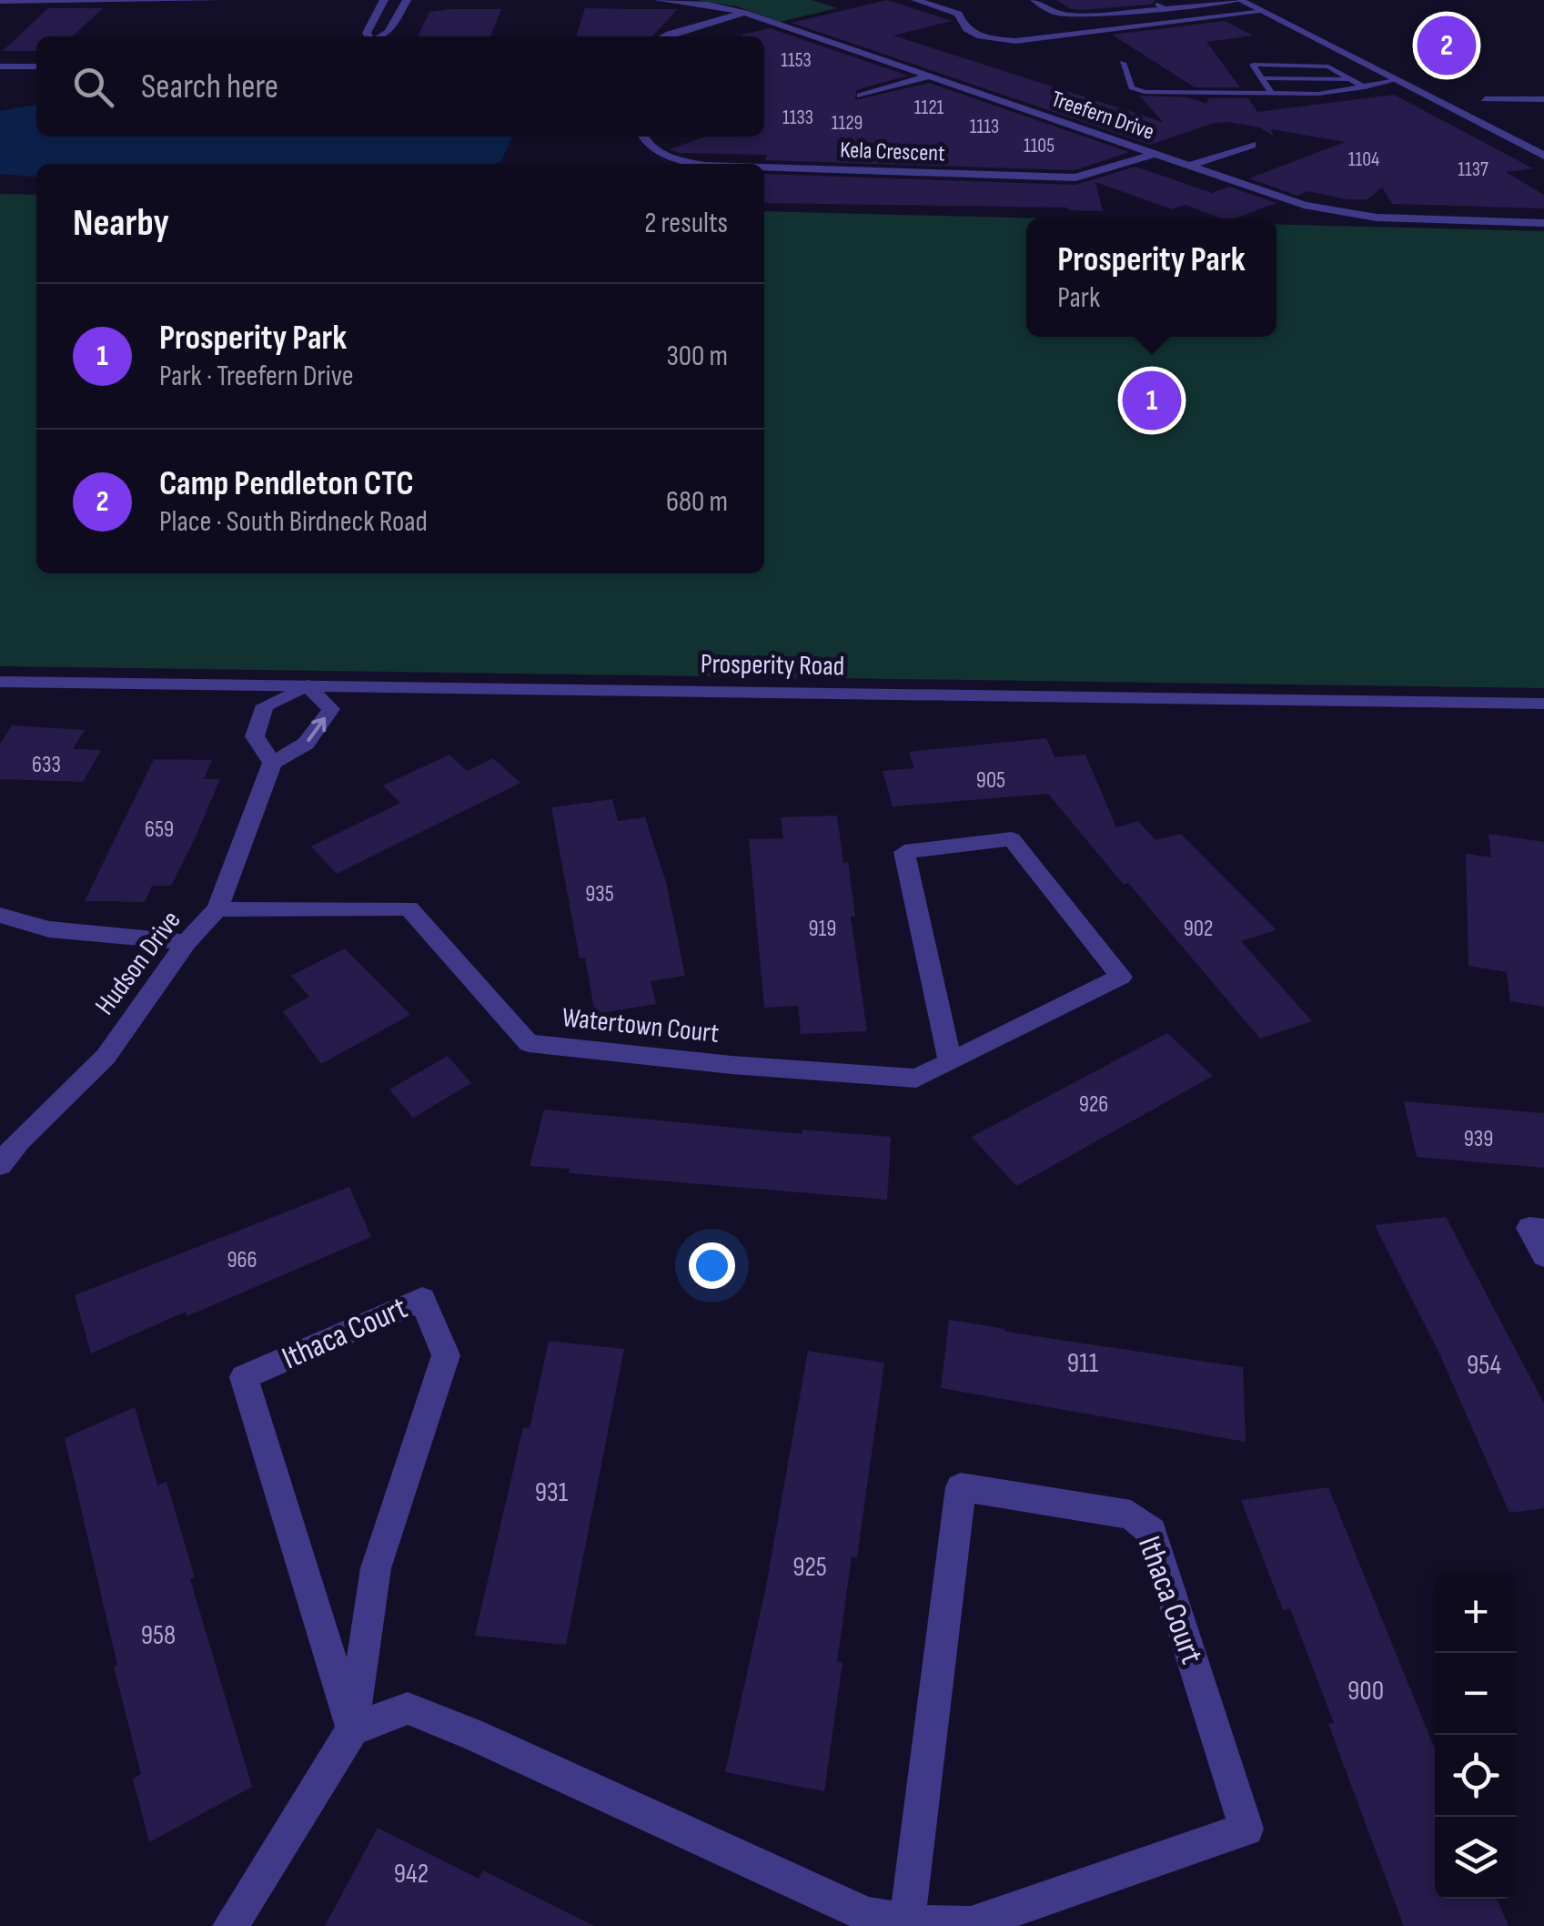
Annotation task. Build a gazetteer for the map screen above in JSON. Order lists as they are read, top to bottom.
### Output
{
  "streets": {
    "street": [
      "Treefern Drive",
      "Kela Crescent",
      "Prosperity Road",
      "Hudson Drive",
      "Watertown Court",
      "Ithaca Court"
    ]
  },
  "crossings": [
    ["Treefern Drive", "Kela Crescent"],
    ["Hudson Drive", "Watertown Court"]
  ],
  "house_numbers": [
    "1153",
    "1121",
    "1133",
    "1129",
    "1113",
    "1105",
    "1104",
    "1137",
    "633",
    "905",
    "659",
    "935",
    "919",
    "902",
    "926",
    "939",
    "966",
    "911",
    "954",
    "931",
    "925",
    "958",
    "900",
    "942"
  ],
  "page": {
    "pins": ["2", "1"],
    "search": "Search here",
    "heading": ["Nearby", "2 results"],
    "popup": ["Prosperity Park", "Park"],
    "list": [
      {
        "mark": "1",
        "name": "Prosperity Park",
        "note": "Park · Treefern Drive",
        "value": "300 m"
      },
      {
        "mark": "2",
        "name": "Camp Pendleton CTC",
        "note": "Place · South Birdneck Road",
        "value": "680 m"
      }
    ],
    "map_buttons": ["+", "−"]
  }
}
